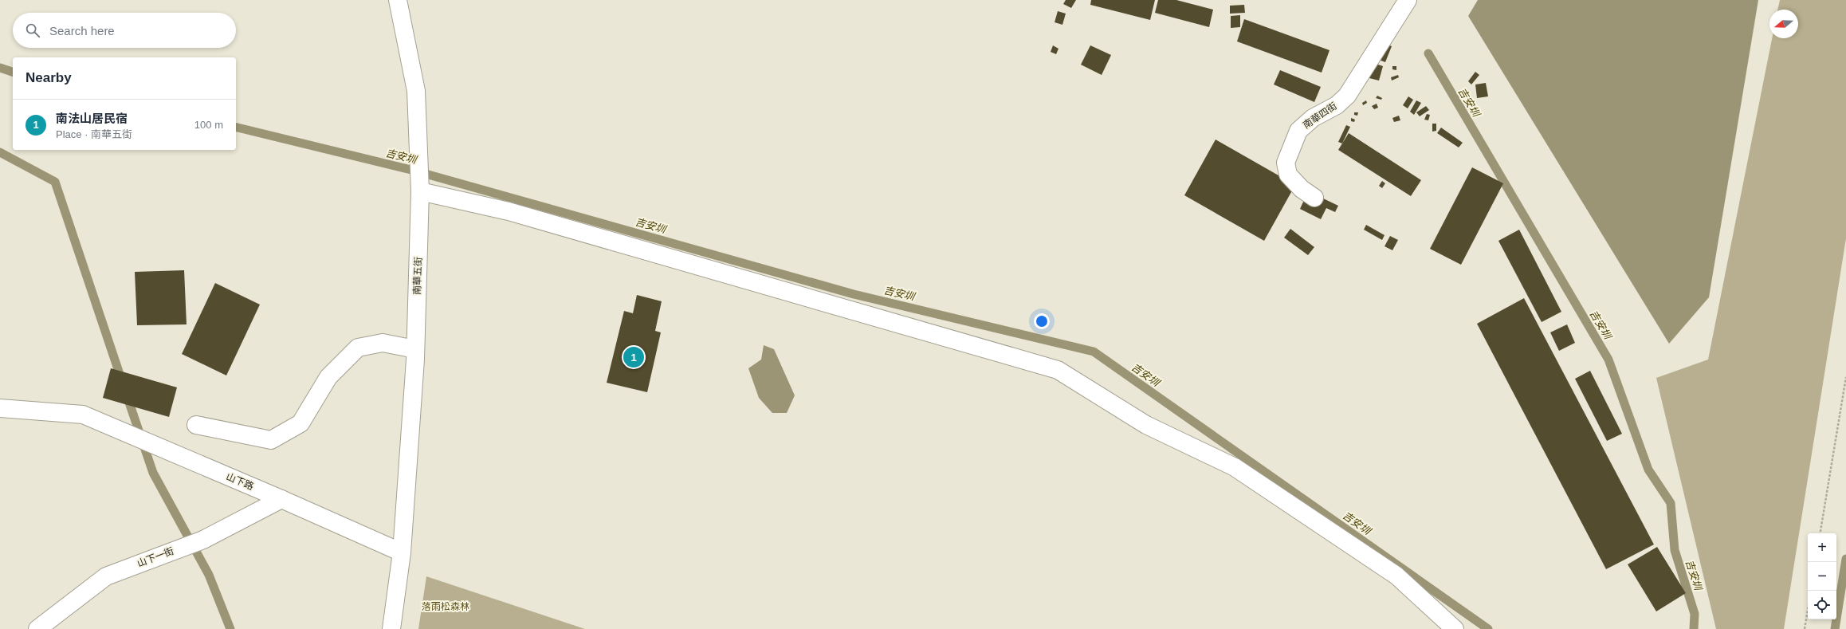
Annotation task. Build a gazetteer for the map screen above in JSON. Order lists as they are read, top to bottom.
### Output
{
  "streets": {
    "street": [
      "南華四街",
      "南華五街",
      "山下路",
      "山下一街"
    ]
  },
  "crossings": [
    ["南華五街", "山下路"],
    ["山下路", "山下一街"]
  ],
  "water": ["吉安圳"],
  "parks": ["落雨松森林"],
  "north": "left",
  "page": {
    "search": "Search here",
    "heading": "Nearby",
    "list": [
      {
        "mark": "1",
        "name": "南法山居民宿",
        "note": "Place · 南華五街",
        "value": "100 m"
      }
    ],
    "pins": "1",
    "map_buttons": ["+", "−"]
  }
}
